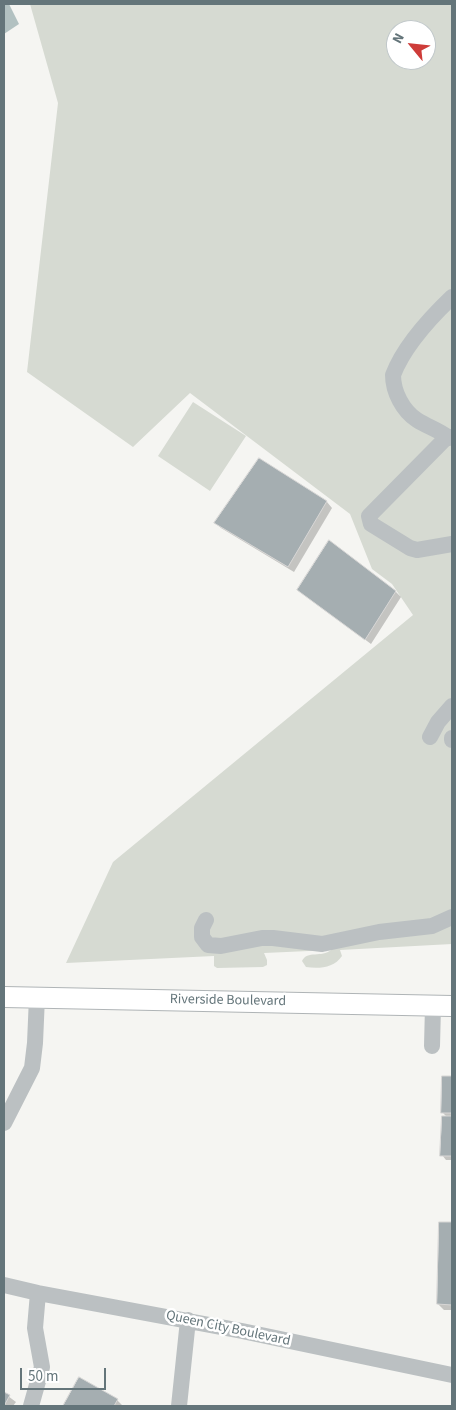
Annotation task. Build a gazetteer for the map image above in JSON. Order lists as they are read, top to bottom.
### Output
{
  "streets": {
    "main road": ["Riverside Boulevard"],
    "street": ["Queen City Boulevard"]
  },
  "scale_bar": "50 m",
  "north": "top left"
}
